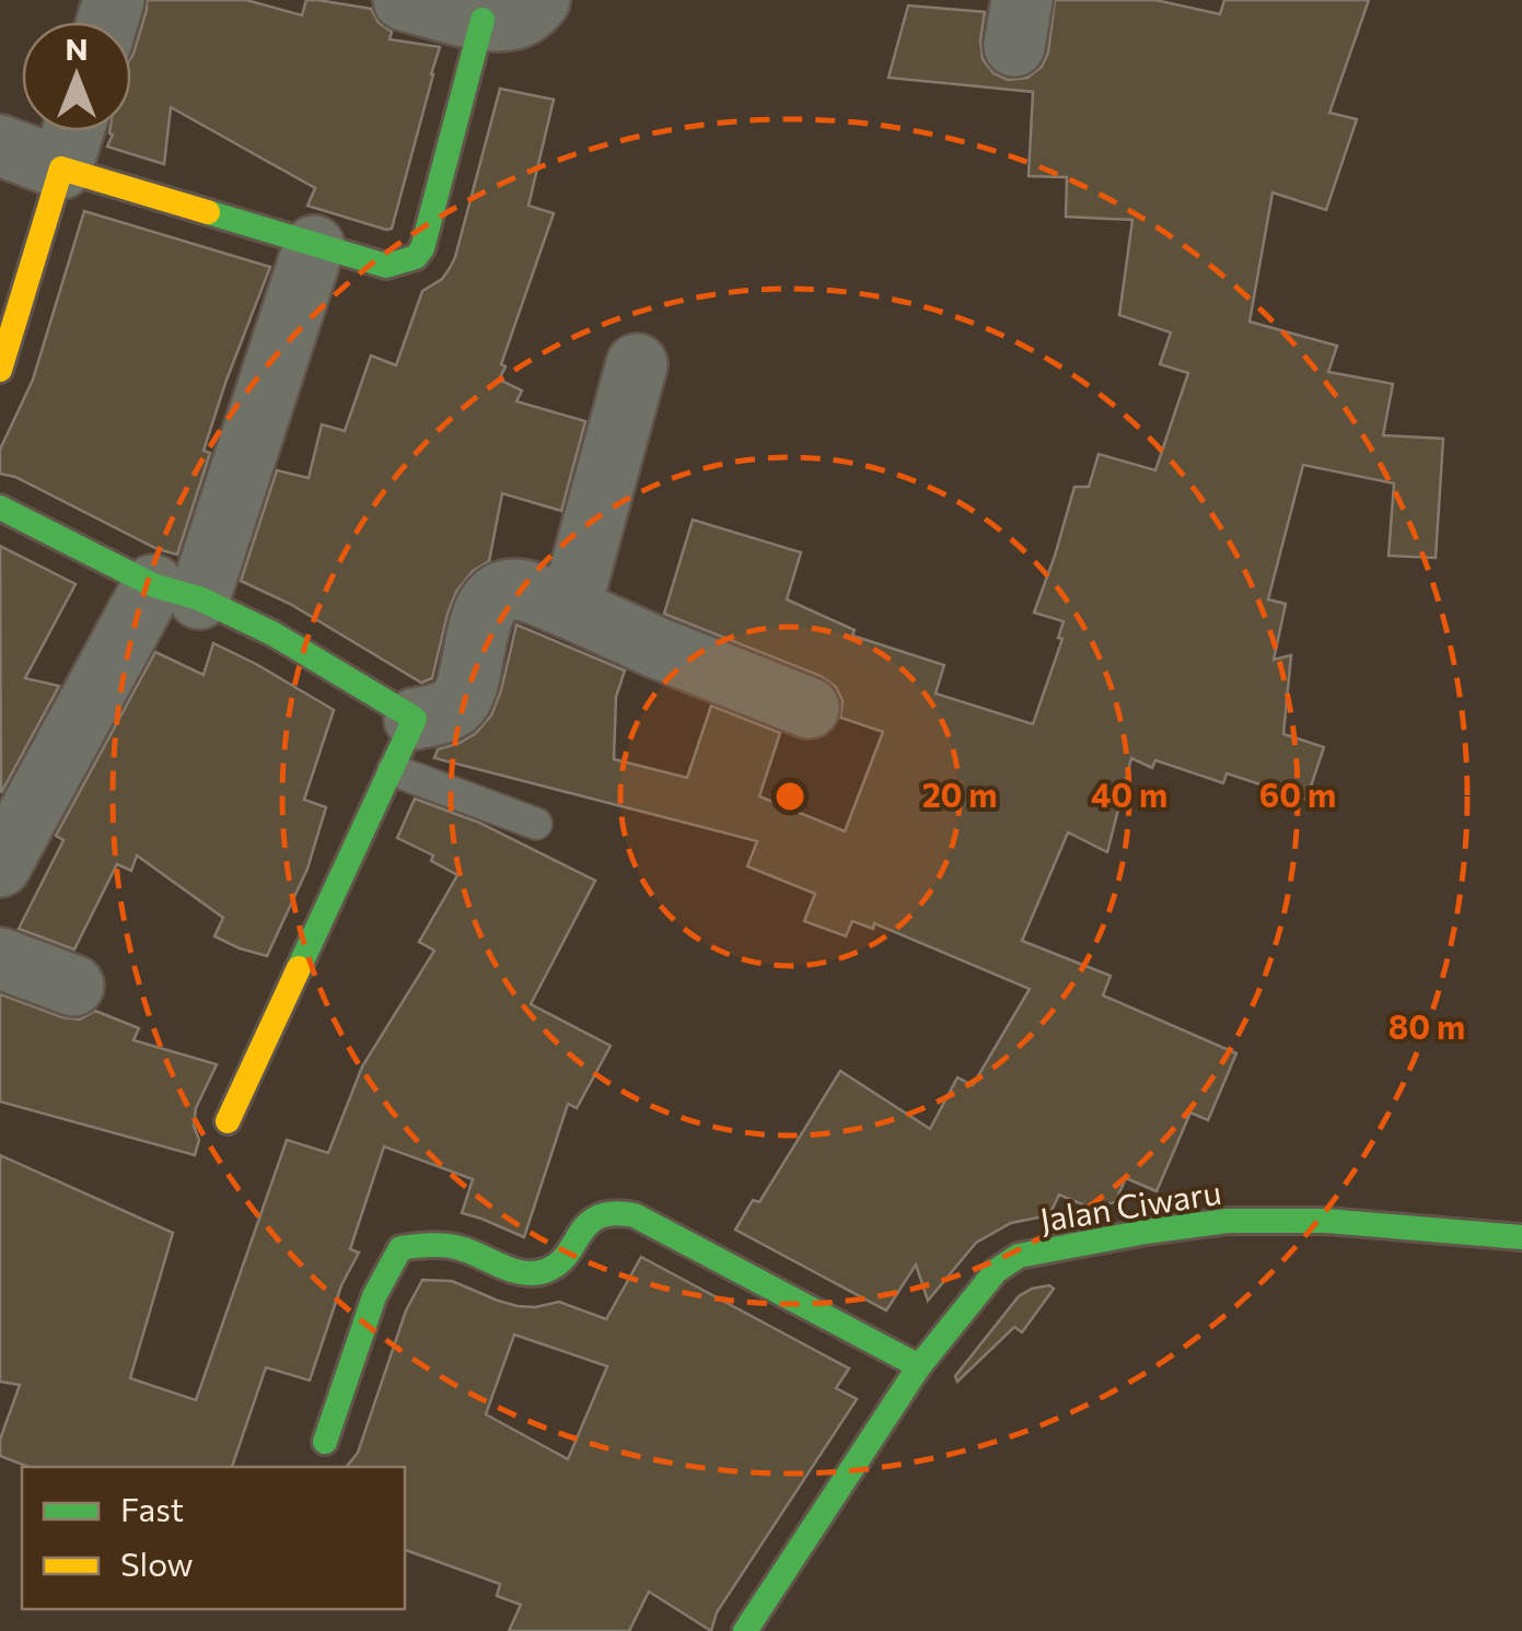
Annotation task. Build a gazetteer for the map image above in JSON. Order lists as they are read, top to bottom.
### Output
{
  "streets": {
    "street": ["Jalan Ciwaru"]
  },
  "legend": ["Fast", "Slow"],
  "north": "top",
  "rings": [
    "20 m",
    "40 m",
    "60 m",
    "80 m"
  ]
}
